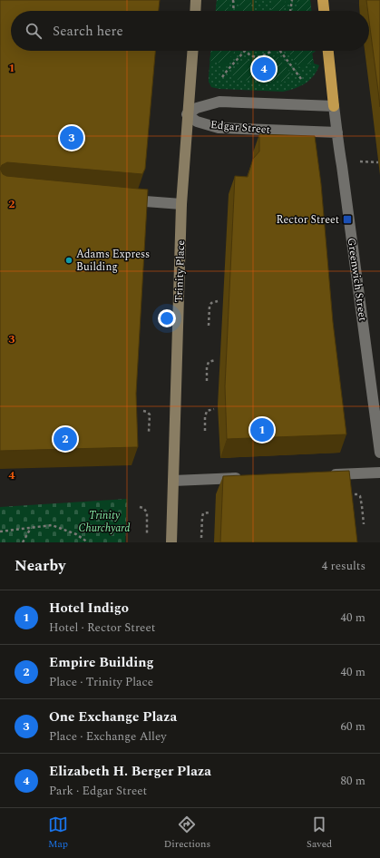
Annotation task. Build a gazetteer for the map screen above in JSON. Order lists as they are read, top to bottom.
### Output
{
  "streets": {
    "main road": ["Trinity Place"],
    "street": ["Edgar Street", "Greenwich Street"]
  },
  "crossings": [
    ["Edgar Street", "Trinity Place"],
    ["Edgar Street", "Greenwich Street"]
  ],
  "parks": ["Trinity Churchyard"],
  "places": {
    "transit": ["Rector Street"],
    "other": ["Adams Express Building"]
  },
  "page": {
    "search": "Search here",
    "pins": [
      "4",
      "3",
      "1",
      "2"
    ],
    "heading": ["Nearby", "4 results"],
    "list": [
      {
        "mark": "1",
        "name": "Hotel Indigo",
        "note": "Hotel · Rector Street",
        "value": "40 m"
      },
      {
        "mark": "2",
        "name": "Empire Building",
        "note": "Place · Trinity Place",
        "value": "40 m"
      },
      {
        "mark": "3",
        "name": "One Exchange Plaza",
        "note": "Place · Exchange Alley",
        "value": "60 m"
      },
      {
        "mark": "4",
        "name": "Elizabeth H. Berger Plaza",
        "note": "Park · Edgar Street",
        "value": "80 m"
      }
    ],
    "nav": ["Map", "Directions", "Saved"]
  },
  "grid": {
    "rows": [
      "1",
      "2",
      "3",
      "4"
    ]
  }
}
